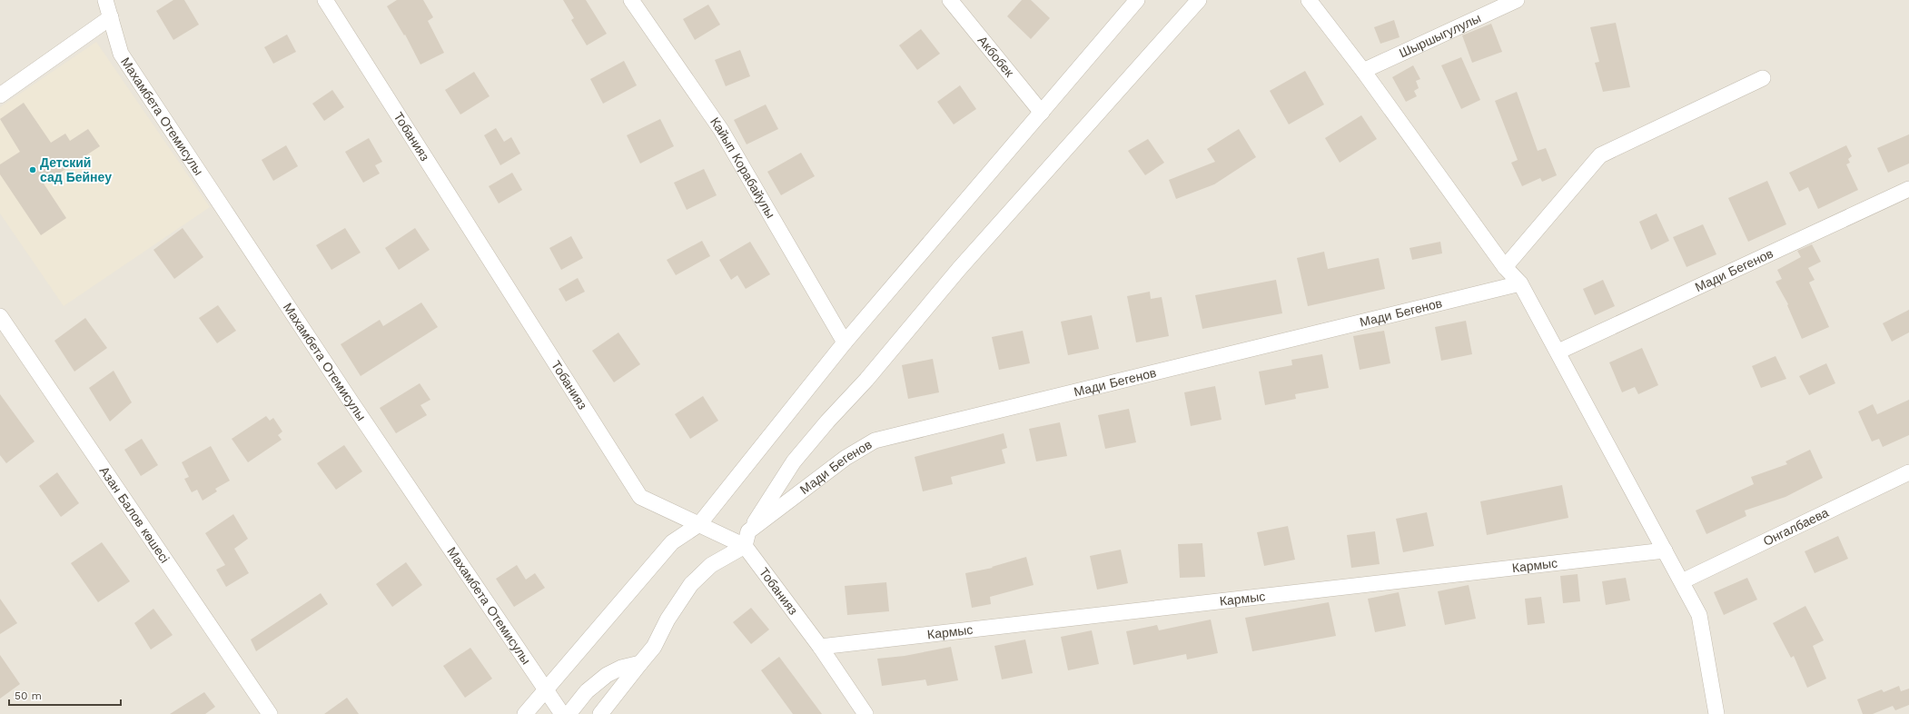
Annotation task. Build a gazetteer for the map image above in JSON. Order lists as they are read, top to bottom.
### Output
{
  "streets": {
    "street": [
      "Шыршыгулулы",
      "Акбобек",
      "Махамбета Отемисулы",
      "Тобанияз",
      "Кайып Корабайулы",
      "Мади Бегенов",
      "Азан Балов көшесі",
      "Онгалбаева",
      "Кармыс"
    ]
  },
  "crossings": [
    ["Тобанияз", "Мади Бегенов"],
    ["Тобанияз", "Кармыс"]
  ],
  "places": ["Детский сад Бейнеу"],
  "scale_bar": "50 m"
}
